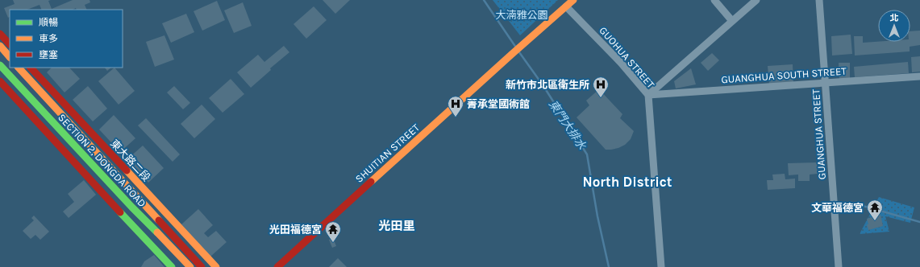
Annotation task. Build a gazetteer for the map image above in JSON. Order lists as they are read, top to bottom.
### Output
{
  "streets": {
    "street": [
      "GUOHUA STREET",
      "GUANGHUA SOUTH STREET",
      "GUANGHUA STREET",
      "SHUITIAN STREET",
      "SECTION 2, DONGDA ROAD",
      "東大路二段"
    ]
  },
  "crossings": [
    ["GUOHUA STREET", "GUANGHUA SOUTH STREET"],
    ["GUOHUA STREET", "SHUITIAN STREET"],
    ["GUANGHUA SOUTH STREET", "GUANGHUA STREET"]
  ],
  "districts": ["North District", "光田里"],
  "water": ["東門大排水"],
  "parks": ["大湳雅公園"],
  "places": {
    "hospital": ["新竹市北區衛生所", "菁承堂國術館"],
    "temple": ["文華福德宮", "光田福德宮"]
  },
  "legend": ["順暢", "車多", "壅塞"],
  "north": "top"
}
